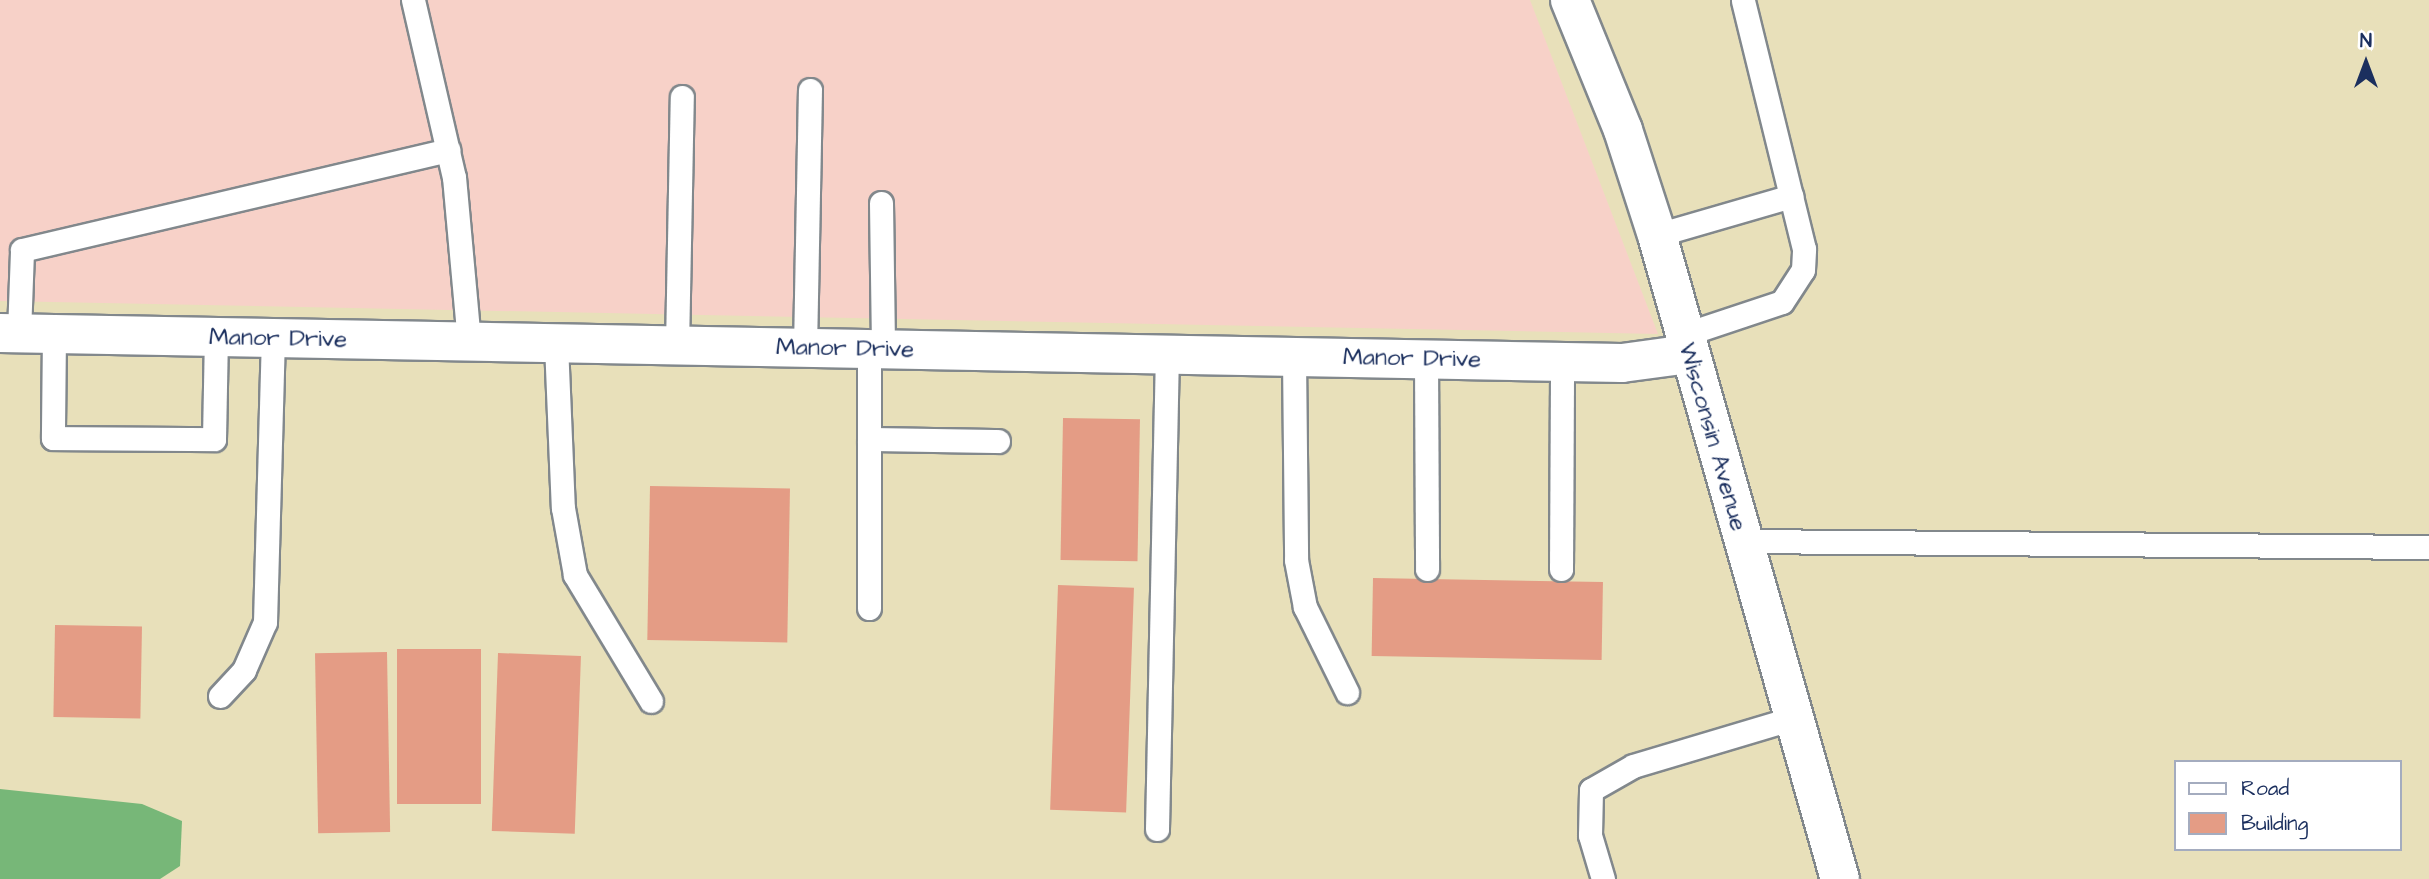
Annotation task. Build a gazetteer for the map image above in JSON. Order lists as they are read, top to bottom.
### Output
{
  "streets": {
    "street": ["Manor Drive", "Wisconsin Avenue"]
  },
  "crossings": [
    ["Manor Drive", "Wisconsin Avenue"]
  ],
  "legend": ["Road", "Building"],
  "north": "top"
}
